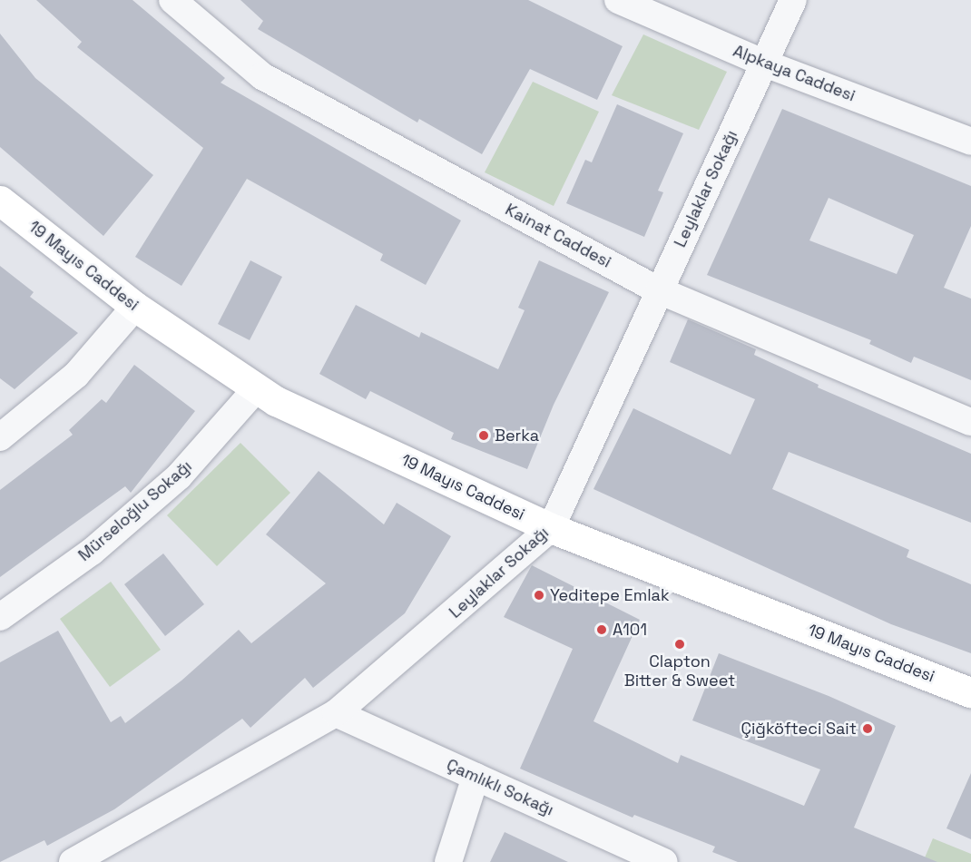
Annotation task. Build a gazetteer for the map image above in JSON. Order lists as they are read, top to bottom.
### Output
{
  "streets": {
    "street": [
      "Alpkaya Caddesi",
      "Leylaklar Sokağı",
      "Kainat Caddesi",
      "19 Mayıs Caddesi",
      "Mürseloğlu Sokağı",
      "Çamlıklı Sokağı"
    ]
  },
  "crossings": [
    ["Alpkaya Caddesi", "Leylaklar Sokağı"],
    ["Leylaklar Sokağı", "Kainat Caddesi"],
    ["Leylaklar Sokağı", "19 Mayıs Caddesi"],
    ["Leylaklar Sokağı", "Çamlıklı Sokağı"],
    ["19 Mayıs Caddesi", "Mürseloğlu Sokağı"]
  ],
  "places": [
    "Berka",
    "Yeditepe Emlak",
    "A101",
    "Clapton Bitter & Sweet",
    "Çiğköfteci Sait"
  ]
}
